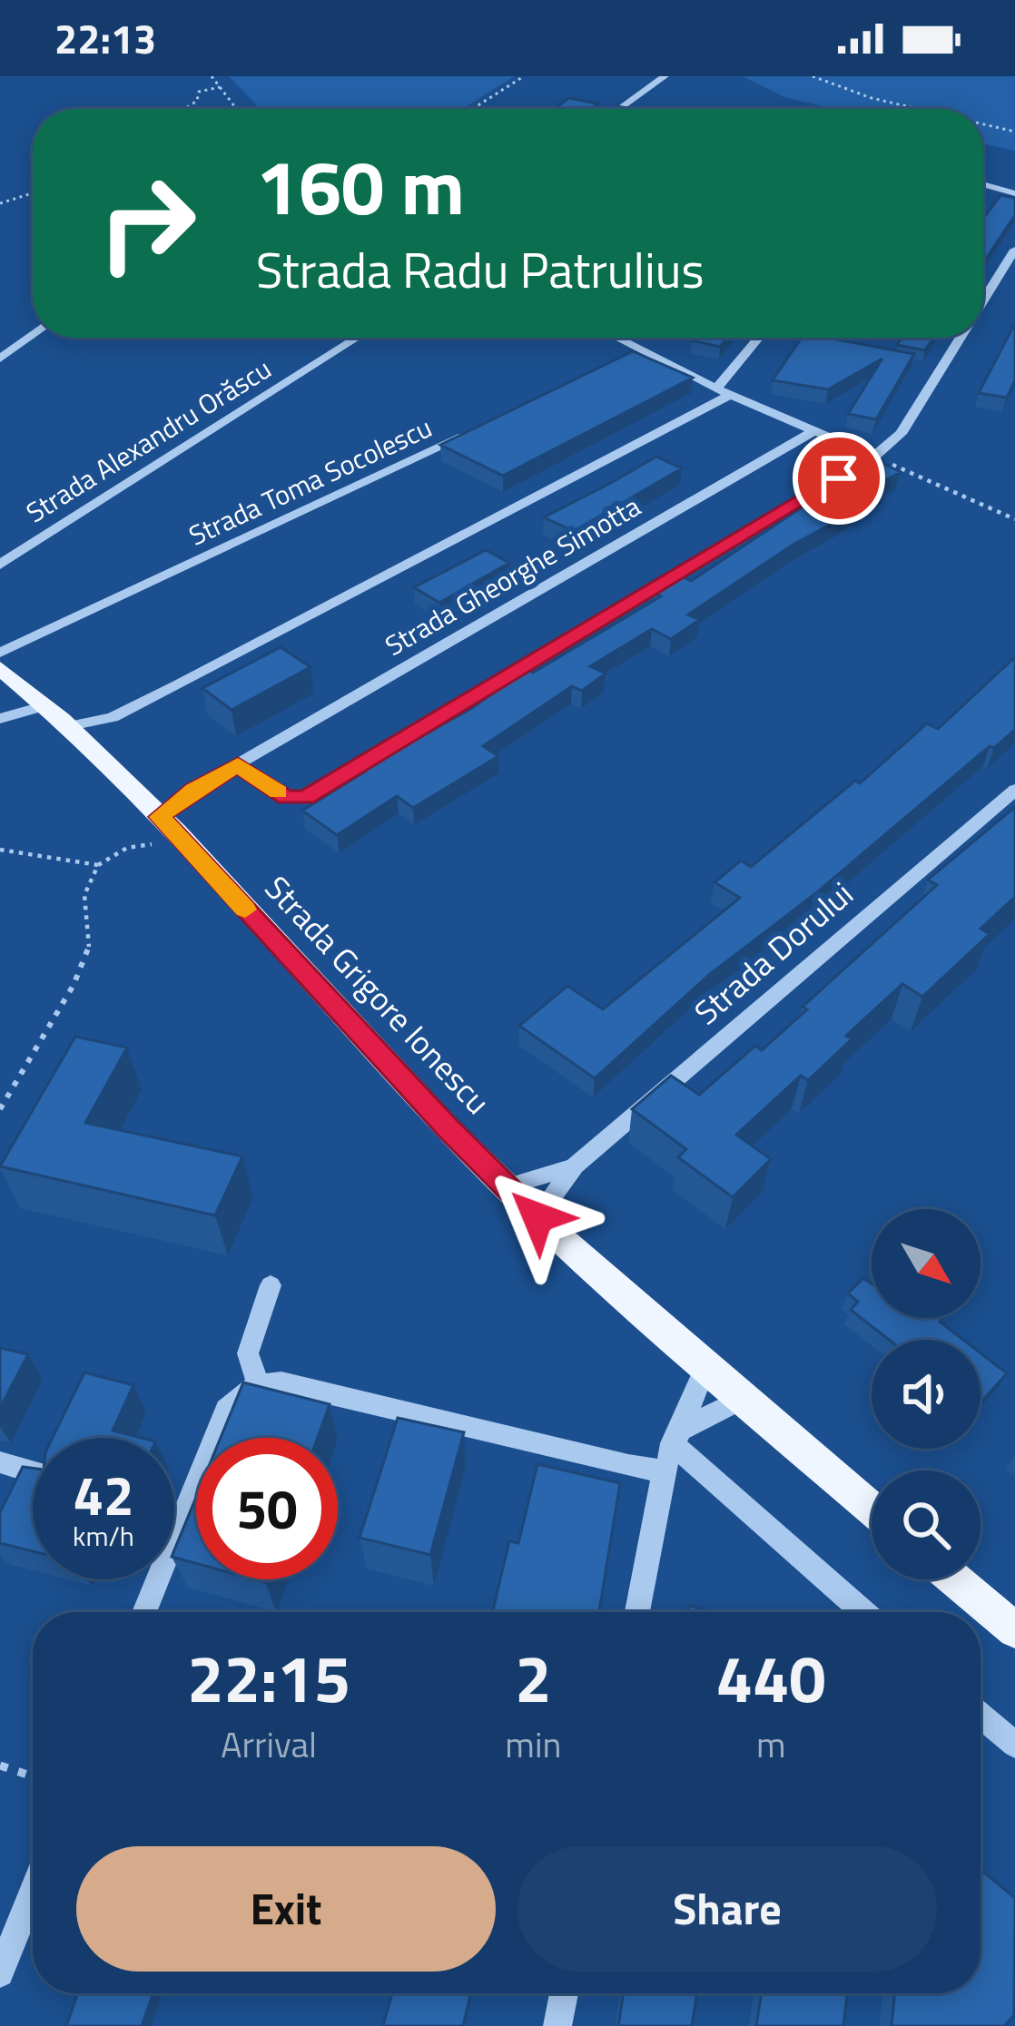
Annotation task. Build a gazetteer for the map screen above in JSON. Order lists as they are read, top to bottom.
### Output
{
  "streets": {
    "main road": ["Strada Grigore Ionescu"],
    "street": [
      "Strada Alexandru Orăscu",
      "Strada Toma Socolescu",
      "Strada Gheorghe Simotta",
      "Strada Dorului"
    ]
  },
  "crossings": [
    ["Strada Gheorghe Simotta", "Strada Grigore Ionescu"],
    ["Strada Dorului", "Strada Grigore Ionescu"]
  ],
  "north": "bottom right",
  "page": {
    "status": "22:13",
    "turn": ["160 m", "Strada Radu Patrulius"],
    "speed": "42 km/h",
    "limit": "50",
    "eta": [
      "22:15",
      "Arrival",
      "2",
      "min",
      "440",
      "m"
    ],
    "buttons": ["Exit", "Share"]
  }
}
